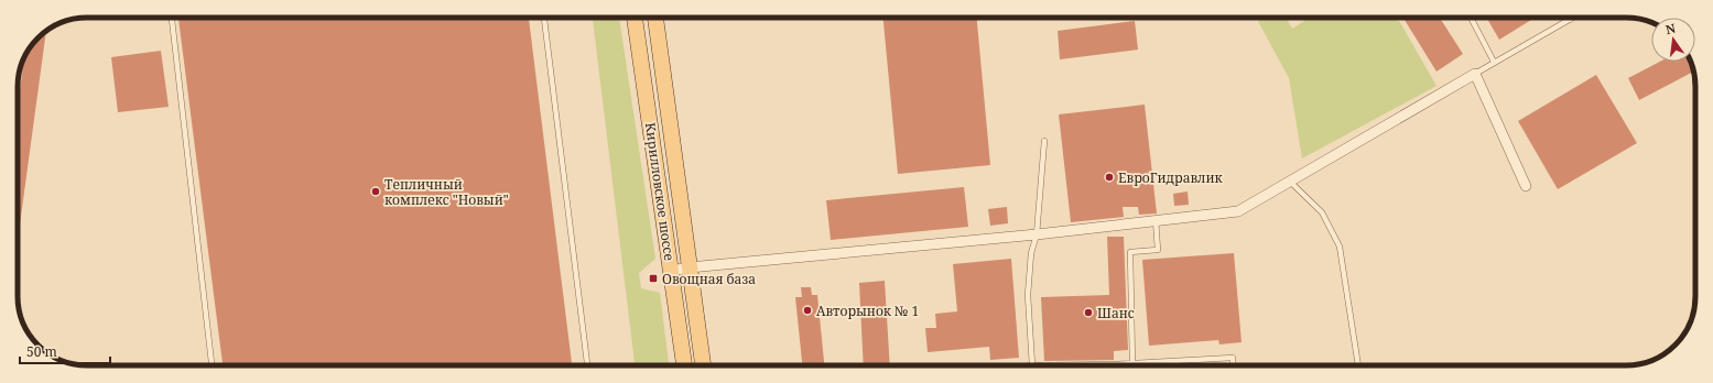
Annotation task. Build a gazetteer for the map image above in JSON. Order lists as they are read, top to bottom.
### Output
{
  "streets": {
    "main road": ["Кирилловское шоссе"]
  },
  "places": {
    "other": [
      "ЕвроГидравлик",
      "Тепличный комплекс \"Новый\"",
      "Авторынок № 1",
      "Шанс"
    ],
    "transit": ["Овощная база"]
  },
  "scale_bar": "50 m",
  "north": "top"
}
